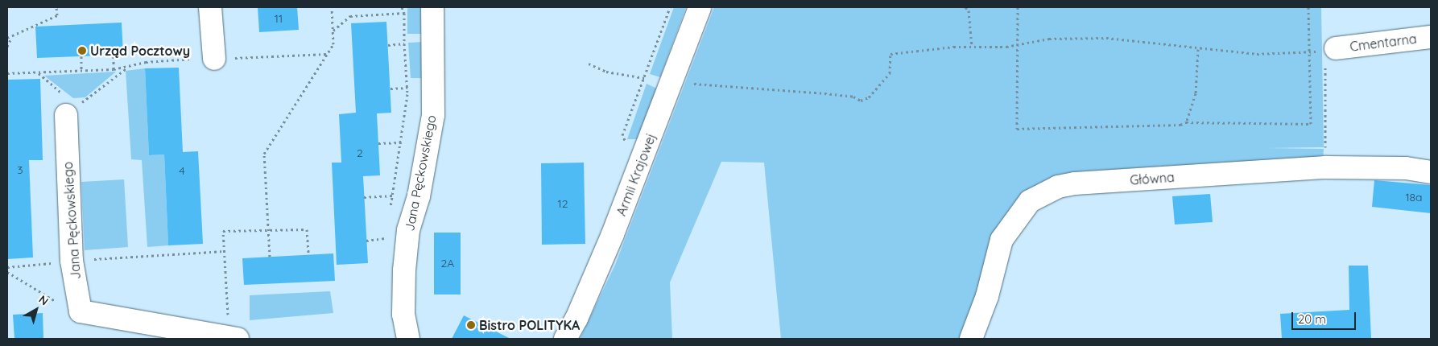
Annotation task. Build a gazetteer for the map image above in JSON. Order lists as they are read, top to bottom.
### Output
{
  "streets": {
    "street": [
      "Cmentarna",
      "Jana Pęckowskiego",
      "Armii Krajowej",
      "Główna"
    ]
  },
  "places": ["Urząd Pocztowy", "Bistro POLITYKA"],
  "house_numbers": [
    "11",
    "2",
    "3",
    "4",
    "18a",
    "12",
    "2A"
  ],
  "scale_bar": "20 m",
  "north": "top right"
}
